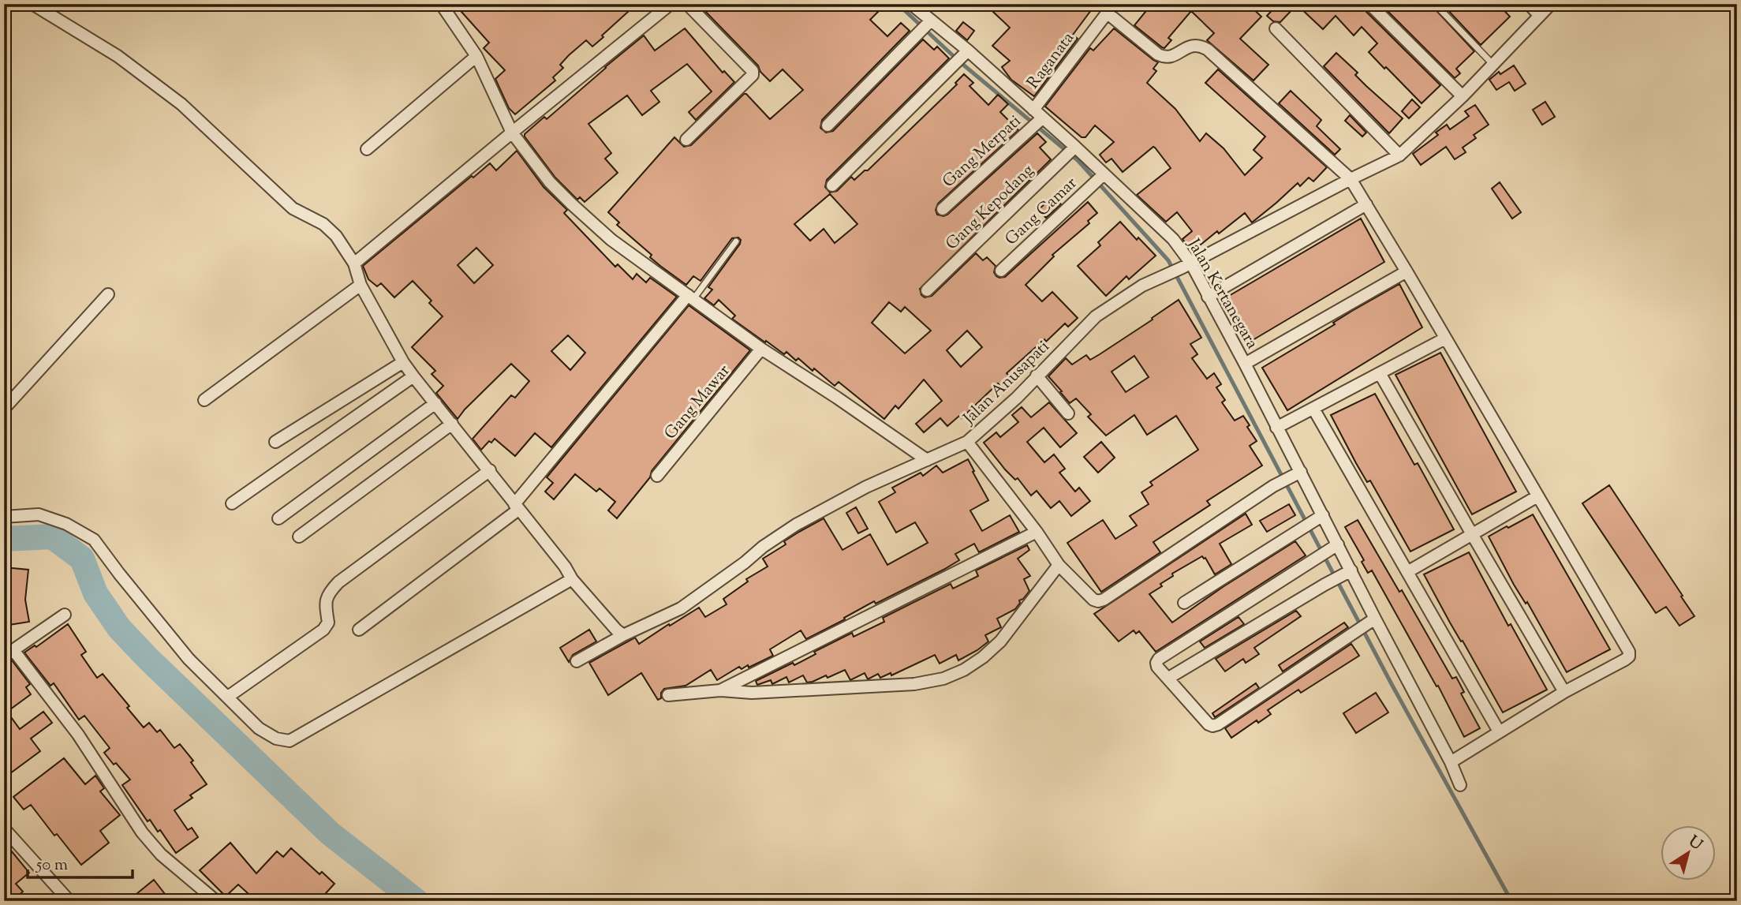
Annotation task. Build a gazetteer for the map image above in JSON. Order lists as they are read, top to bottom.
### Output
{
  "streets": {
    "street": [
      "Raganata",
      "Gang Merpati",
      "Gang Kepodang",
      "Gang Camar",
      "Jalan Kertanegara",
      "Jalan Anusapati",
      "Gang Mawar"
    ]
  },
  "crossings": [
    ["Raganata", "Jalan Kertanegara"],
    ["Gang Merpati", "Jalan Kertanegara"],
    ["Gang Kepodang", "Jalan Kertanegara"],
    ["Gang Camar", "Jalan Kertanegara"],
    ["Jalan Kertanegara", "Jalan Anusapati"]
  ],
  "scale_bar": "50 m",
  "north": "top right"
}
